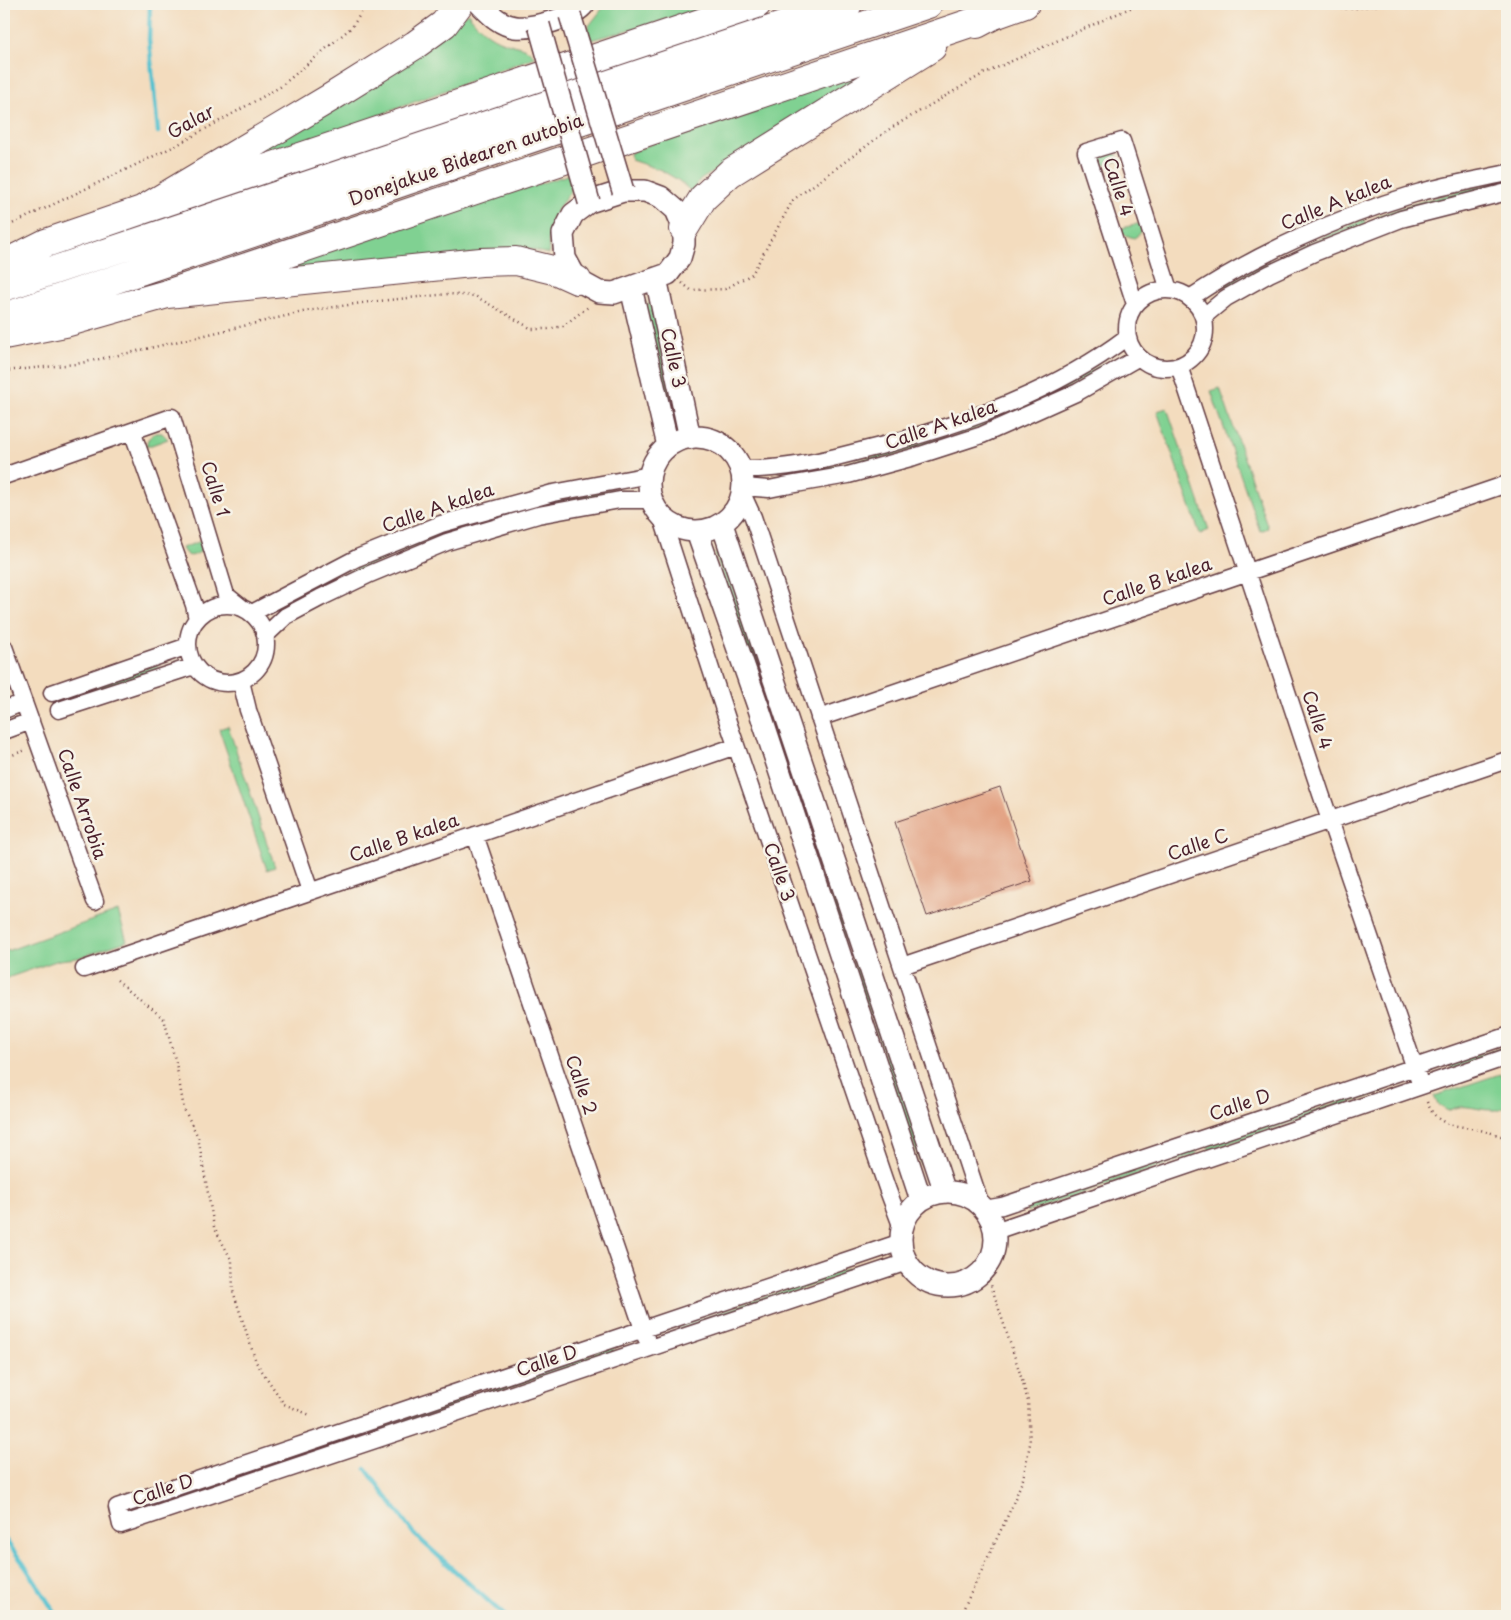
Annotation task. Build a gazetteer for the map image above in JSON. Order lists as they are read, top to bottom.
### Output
{
  "streets": {
    "highway": ["Donejakue Bidearen autobia"],
    "street": [
      "Calle 4",
      "Calle A kalea",
      "Calle 3",
      "Calle 1",
      "Calle B kalea",
      "Calle Arrobia",
      "Calle C",
      "Calle 2",
      "Calle D"
    ],
    "path": ["Galar"]
  },
  "crossings": [
    ["Calle 4", "Calle A kalea"],
    ["Calle 4", "Calle B kalea"],
    ["Calle 4", "Calle C"],
    ["Calle 4", "Calle D"],
    ["Calle A kalea", "Calle 3"],
    ["Calle A kalea", "Calle 1"],
    ["Calle 3", "Calle B kalea"],
    ["Calle 3", "Calle D"],
    ["Calle B kalea", "Calle 2"],
    ["Calle 2", "Calle D"]
  ]
}
